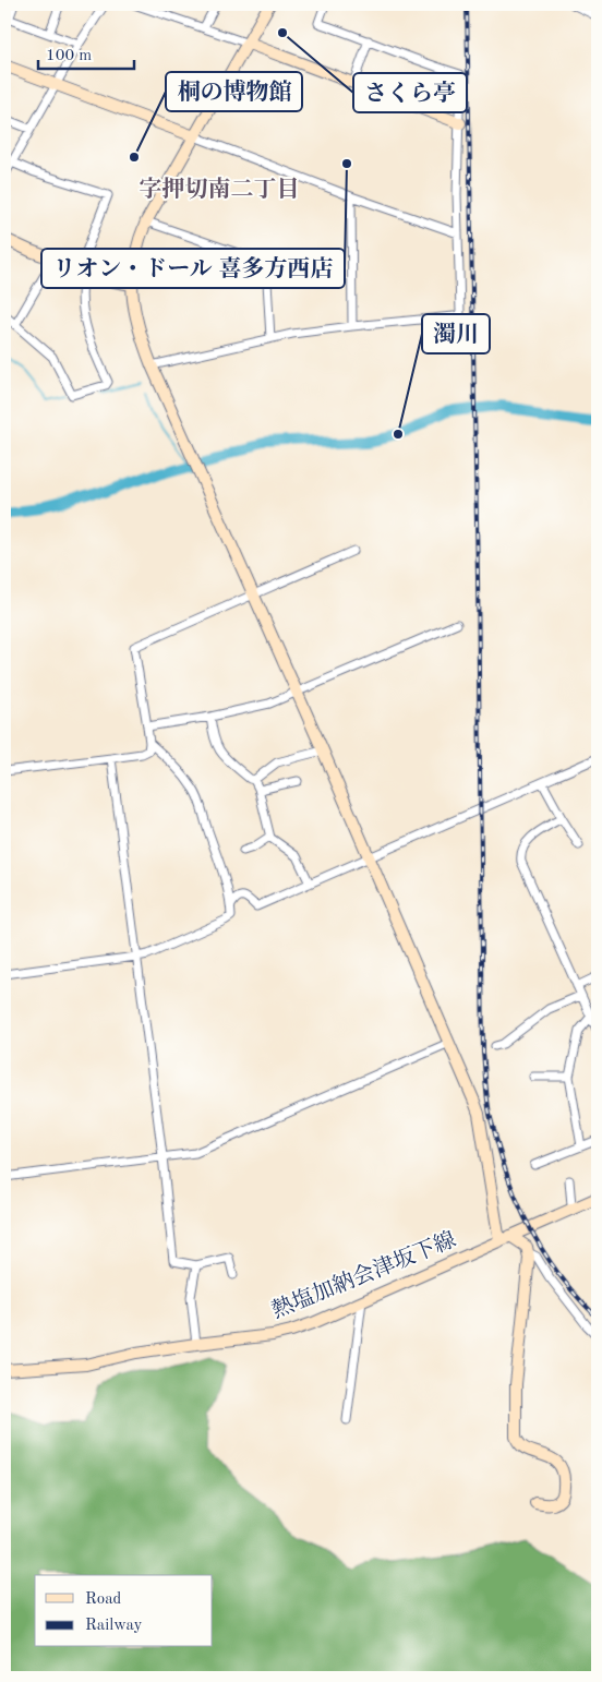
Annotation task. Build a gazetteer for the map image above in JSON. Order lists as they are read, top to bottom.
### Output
{
  "streets": {
    "street": ["熱塩加納会津坂下線"]
  },
  "districts": ["字押切南二丁目"],
  "places": [
    "さくら亭",
    "桐の博物館",
    "リオン・ドール 喜多方西店",
    "濁川"
  ],
  "legend": ["Road", "Railway"],
  "scale_bar": "100 m"
}
